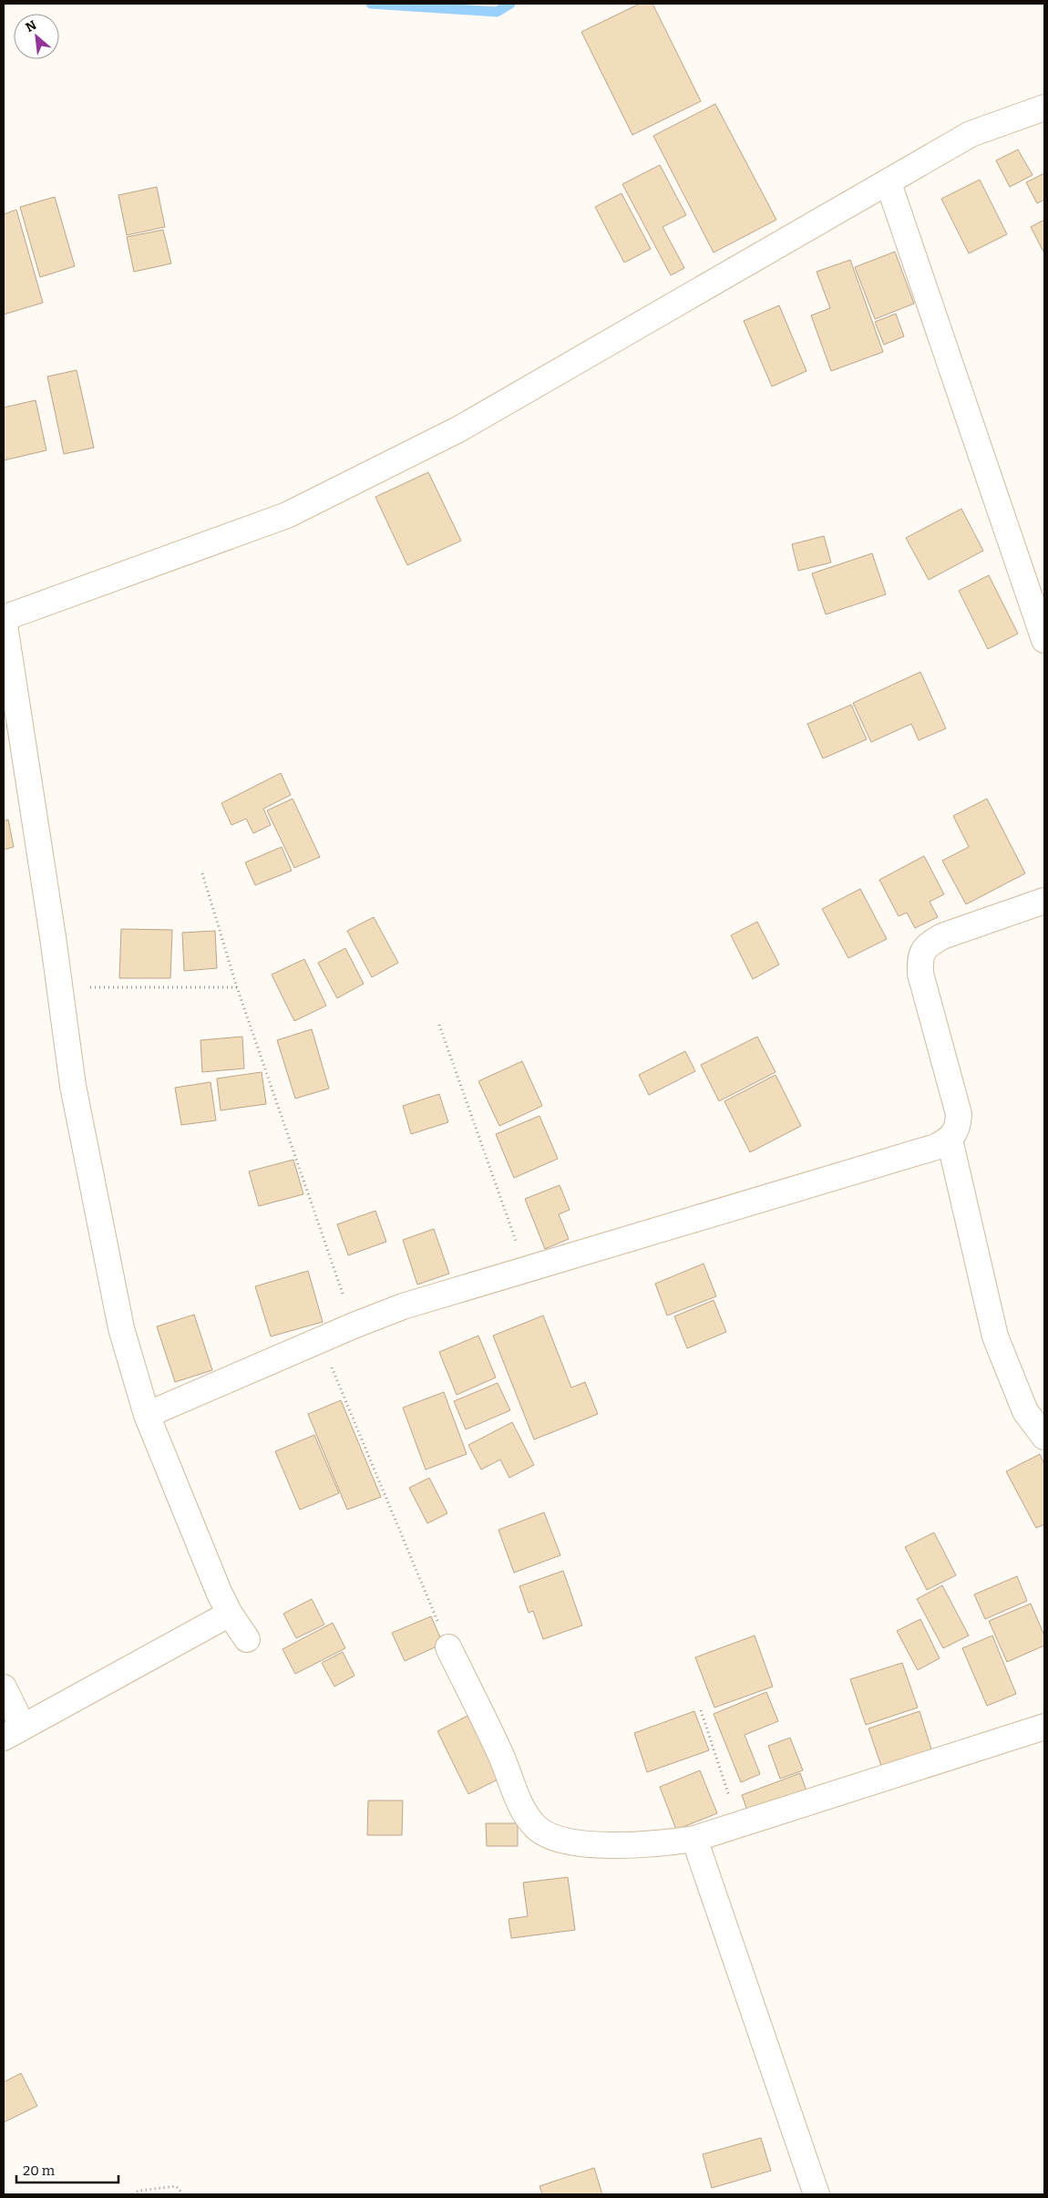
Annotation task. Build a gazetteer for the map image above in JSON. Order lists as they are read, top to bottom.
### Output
{
  "scale_bar": "20 m",
  "north": "top left"
}
